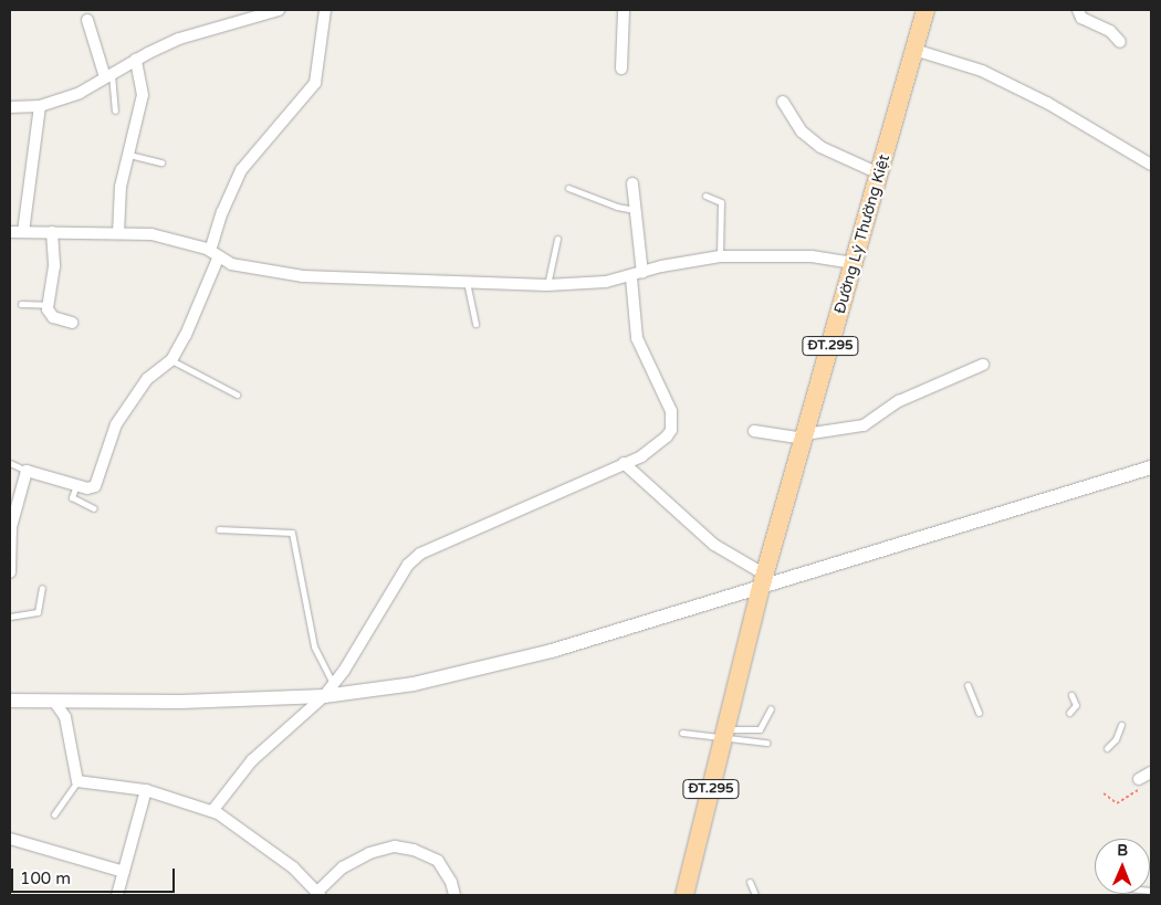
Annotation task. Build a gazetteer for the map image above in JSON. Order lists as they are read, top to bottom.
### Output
{
  "streets": {
    "main road": ["Đường Lý Thường Kiệt", "ĐT.295"]
  },
  "crossings": [
    ["Đường Lý Thường Kiệt", "ĐT.295"]
  ],
  "scale_bar": "100 m",
  "north": "top"
}
